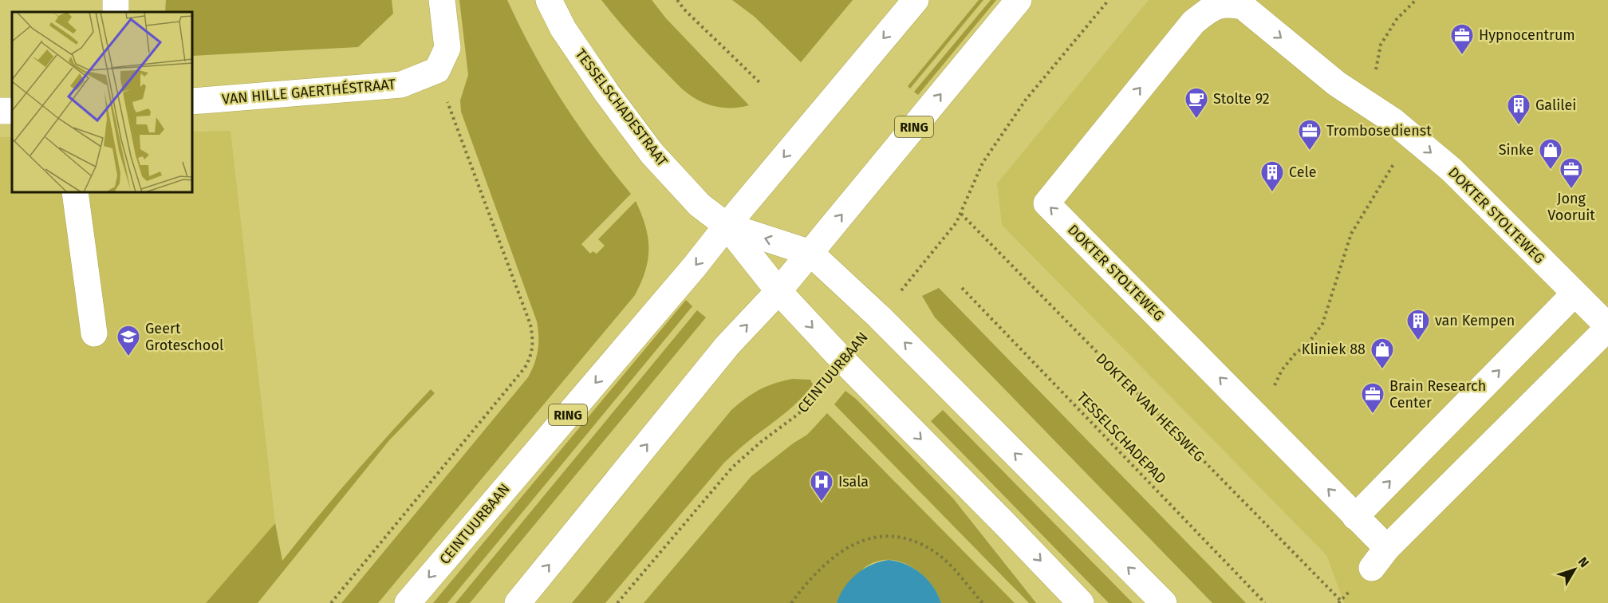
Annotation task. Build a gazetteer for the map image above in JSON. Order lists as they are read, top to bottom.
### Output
{
  "streets": {
    "street": [
      "VAN HILLE GAERTHÉSTRAAT",
      "TESSELSCHADESTRAAT",
      "RING",
      "DOKTER STOLTEWEG",
      "CEINTUURBAAN"
    ],
    "path": ["DOKTER VAN HEESWEG", "TESSELSCHADEPAD"]
  },
  "crossings": [
    ["TESSELSCHADESTRAAT", "CEINTUURBAAN"]
  ],
  "places": {
    "office": [
      "Hypnocentrum",
      "Trombosedienst",
      "Jong Vooruit",
      "Brain Research Center"
    ],
    "cafe": ["Stolte 92"],
    "building": ["Galilei", "Cele", "van Kempen"],
    "shop": ["Sinke", "Kliniek 88"],
    "school or university": ["Geert Groteschool"],
    "hospital": ["Isala"]
  },
  "north": "top right"
}
